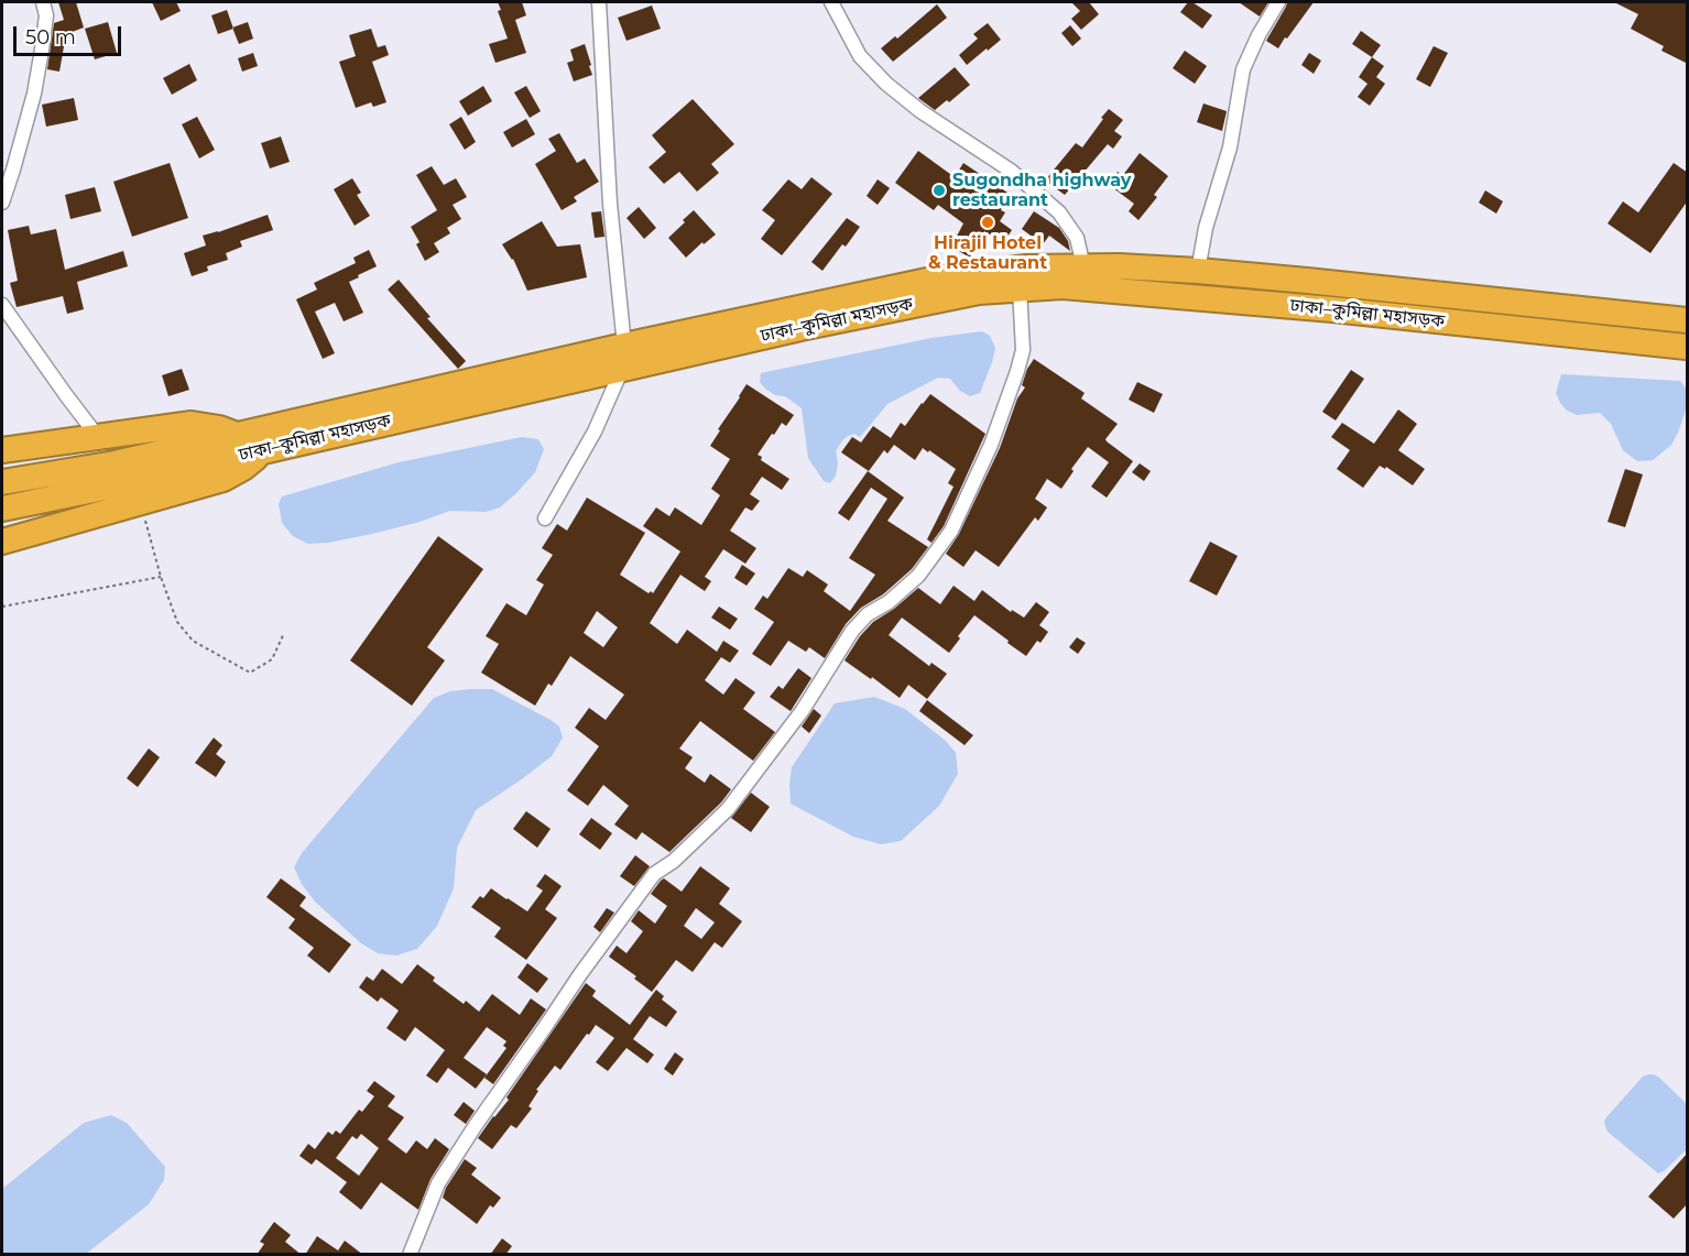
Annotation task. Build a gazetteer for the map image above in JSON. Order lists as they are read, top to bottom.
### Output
{
  "streets": {
    "highway": ["ঢাকা–কুমিল্লা মহাসড়ক"]
  },
  "places": ["Sugondha highway restaurant", "Hirajil Hotel & Restaurant"],
  "scale_bar": "50 m"
}
